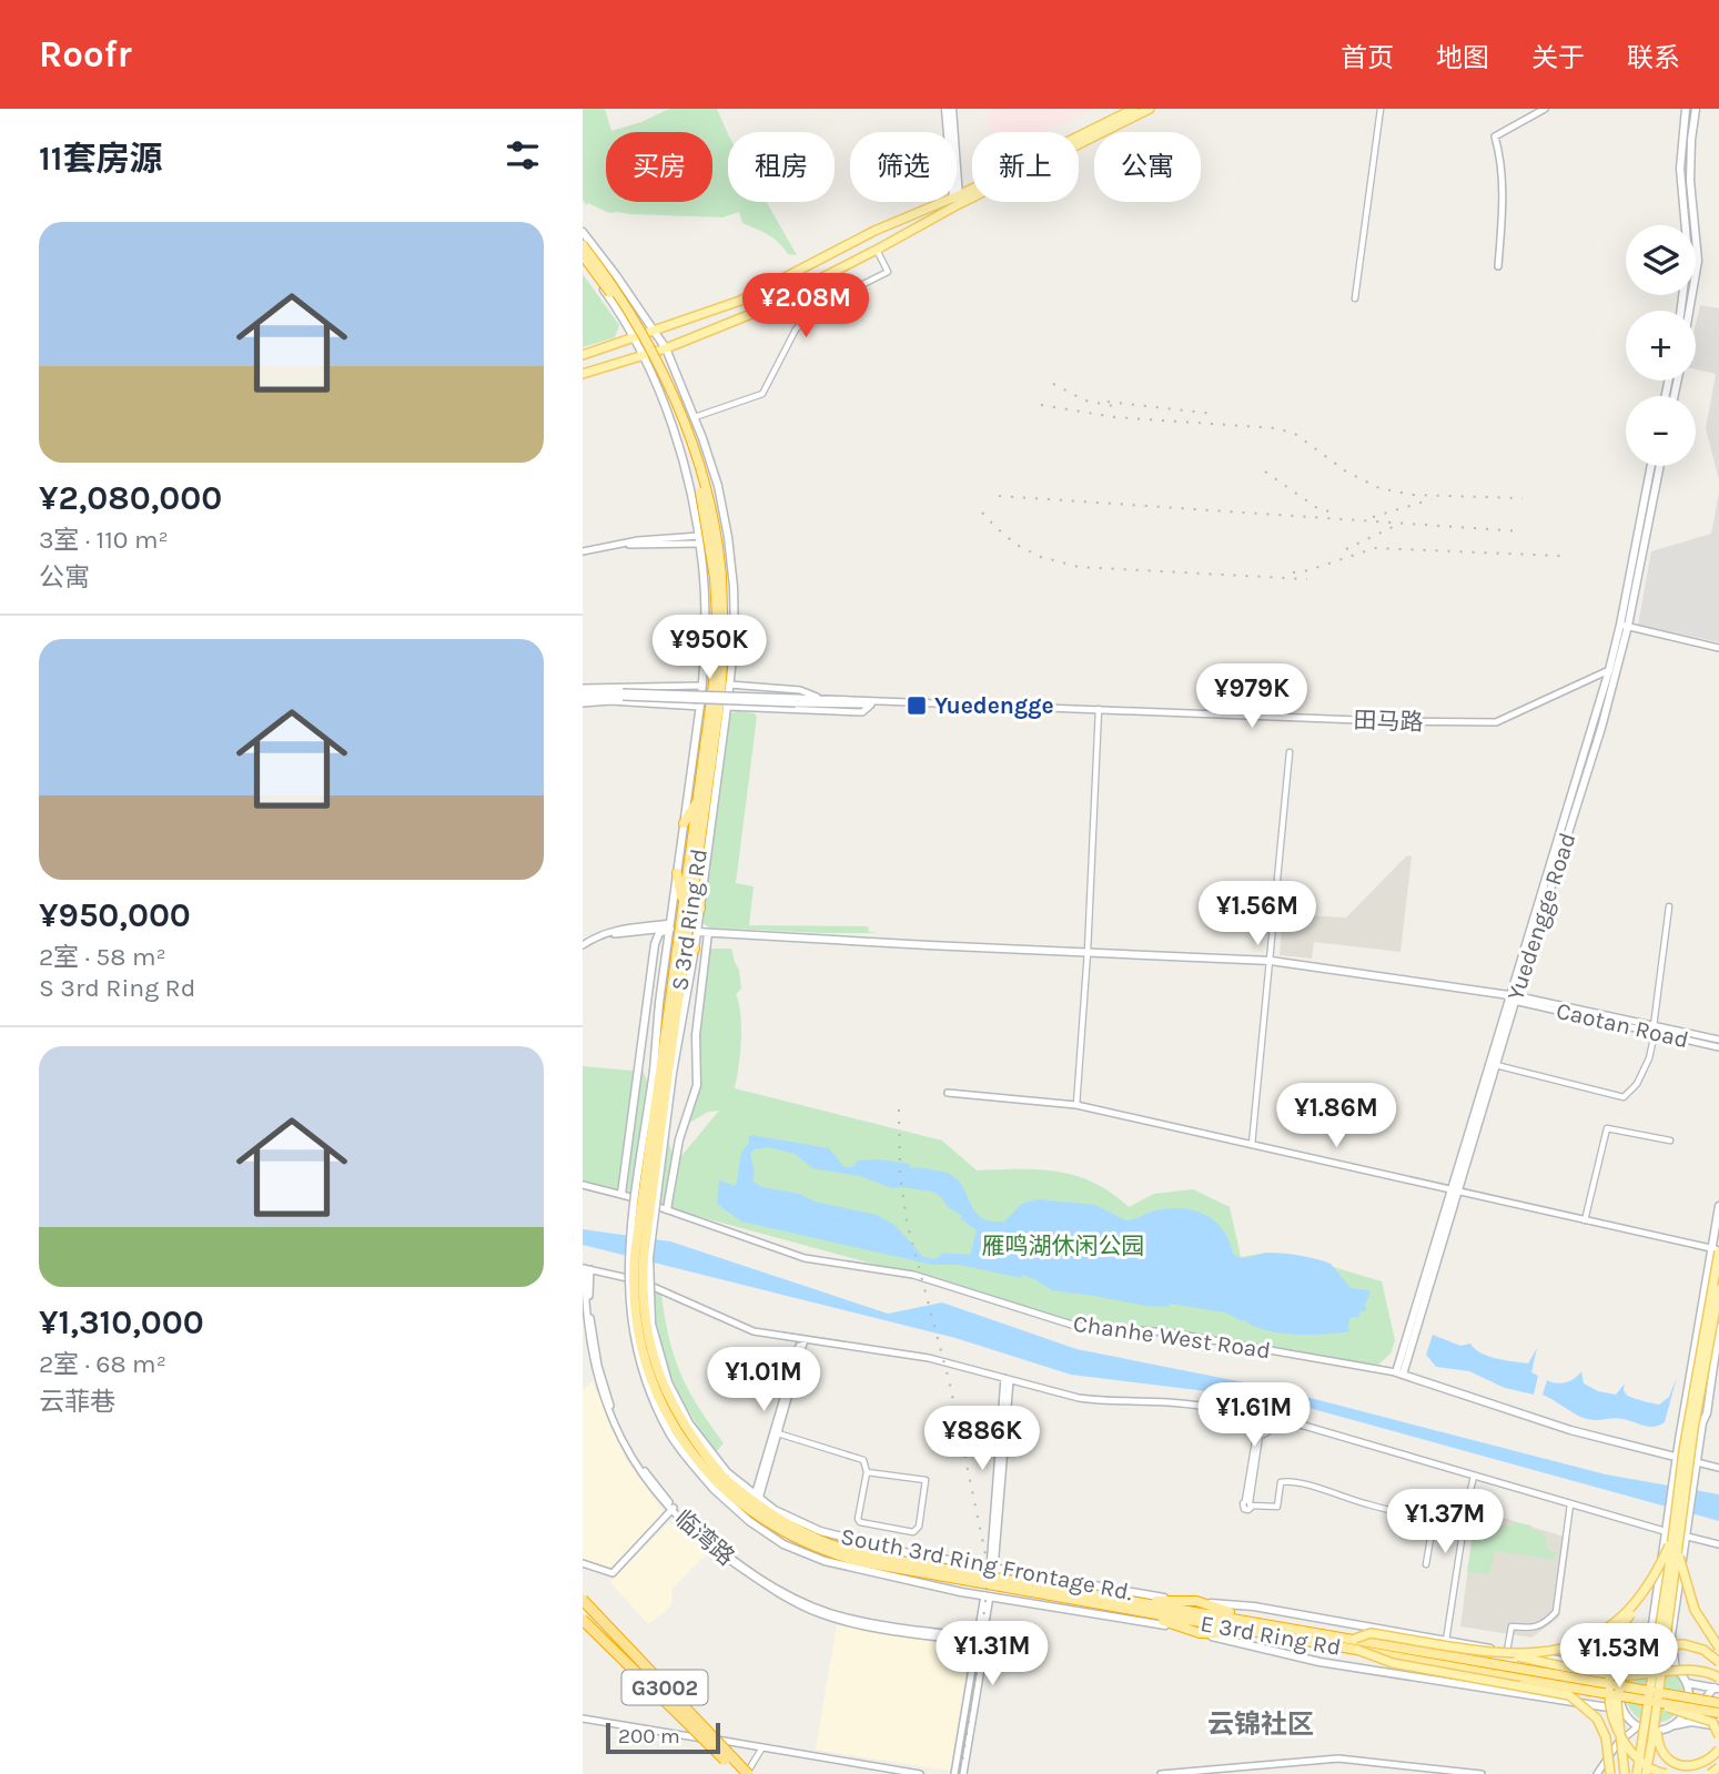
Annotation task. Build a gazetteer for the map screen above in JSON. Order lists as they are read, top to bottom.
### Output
{
  "streets": {
    "highway": ["S 3rd Ring Rd", "E 3rd Ring Rd", "G3002"],
    "main road": ["Yuedengge Road", "Chanhe West Road", "South 3rd Ring Frontage Rd."],
    "street": ["田马路", "Caotan Road", "临湾路"]
  },
  "crossings": [
    ["田马路", "Yuedengge Road"],
    ["Yuedengge Road", "Caotan Road"],
    ["Yuedengge Road", "Chanhe West Road"],
    ["S 3rd Ring Rd", "South 3rd Ring Frontage Rd."],
    ["S 3rd Ring Rd", "E 3rd Ring Rd"]
  ],
  "districts": ["云锦社区"],
  "parks": ["雁鸣湖休闲公园"],
  "places": {
    "transit": ["Yuedengge"]
  },
  "scale_bar": "200 m",
  "page": {
    "header": "Roofr",
    "nav": [
      "首页",
      "地图",
      "关于",
      "联系"
    ],
    "heading": "11套房源",
    "chip": [
      "买房",
      "租房",
      "筛选",
      "新上",
      "公寓"
    ],
    "list": [
      {
        "name": "¥2,080,000",
        "note": "3室 · 110 m² · 公寓"
      },
      {
        "name": "¥950,000",
        "note": "2室 · 58 m² · S 3rd Ring Rd"
      },
      {
        "name": "¥1,310,000",
        "note": "2室 · 68 m² · 云菲巷"
      }
    ],
    "map_buttons": ["+", "−"],
    "price": [
      "¥2.08M",
      "¥950K",
      "¥979K",
      "¥1.56M",
      "¥1.86M",
      "¥1.01M",
      "¥1.61M",
      "¥886K",
      "¥1.37M",
      "¥1.31M",
      "¥1.53M"
    ],
    "scale": "200 m"
  }
}
